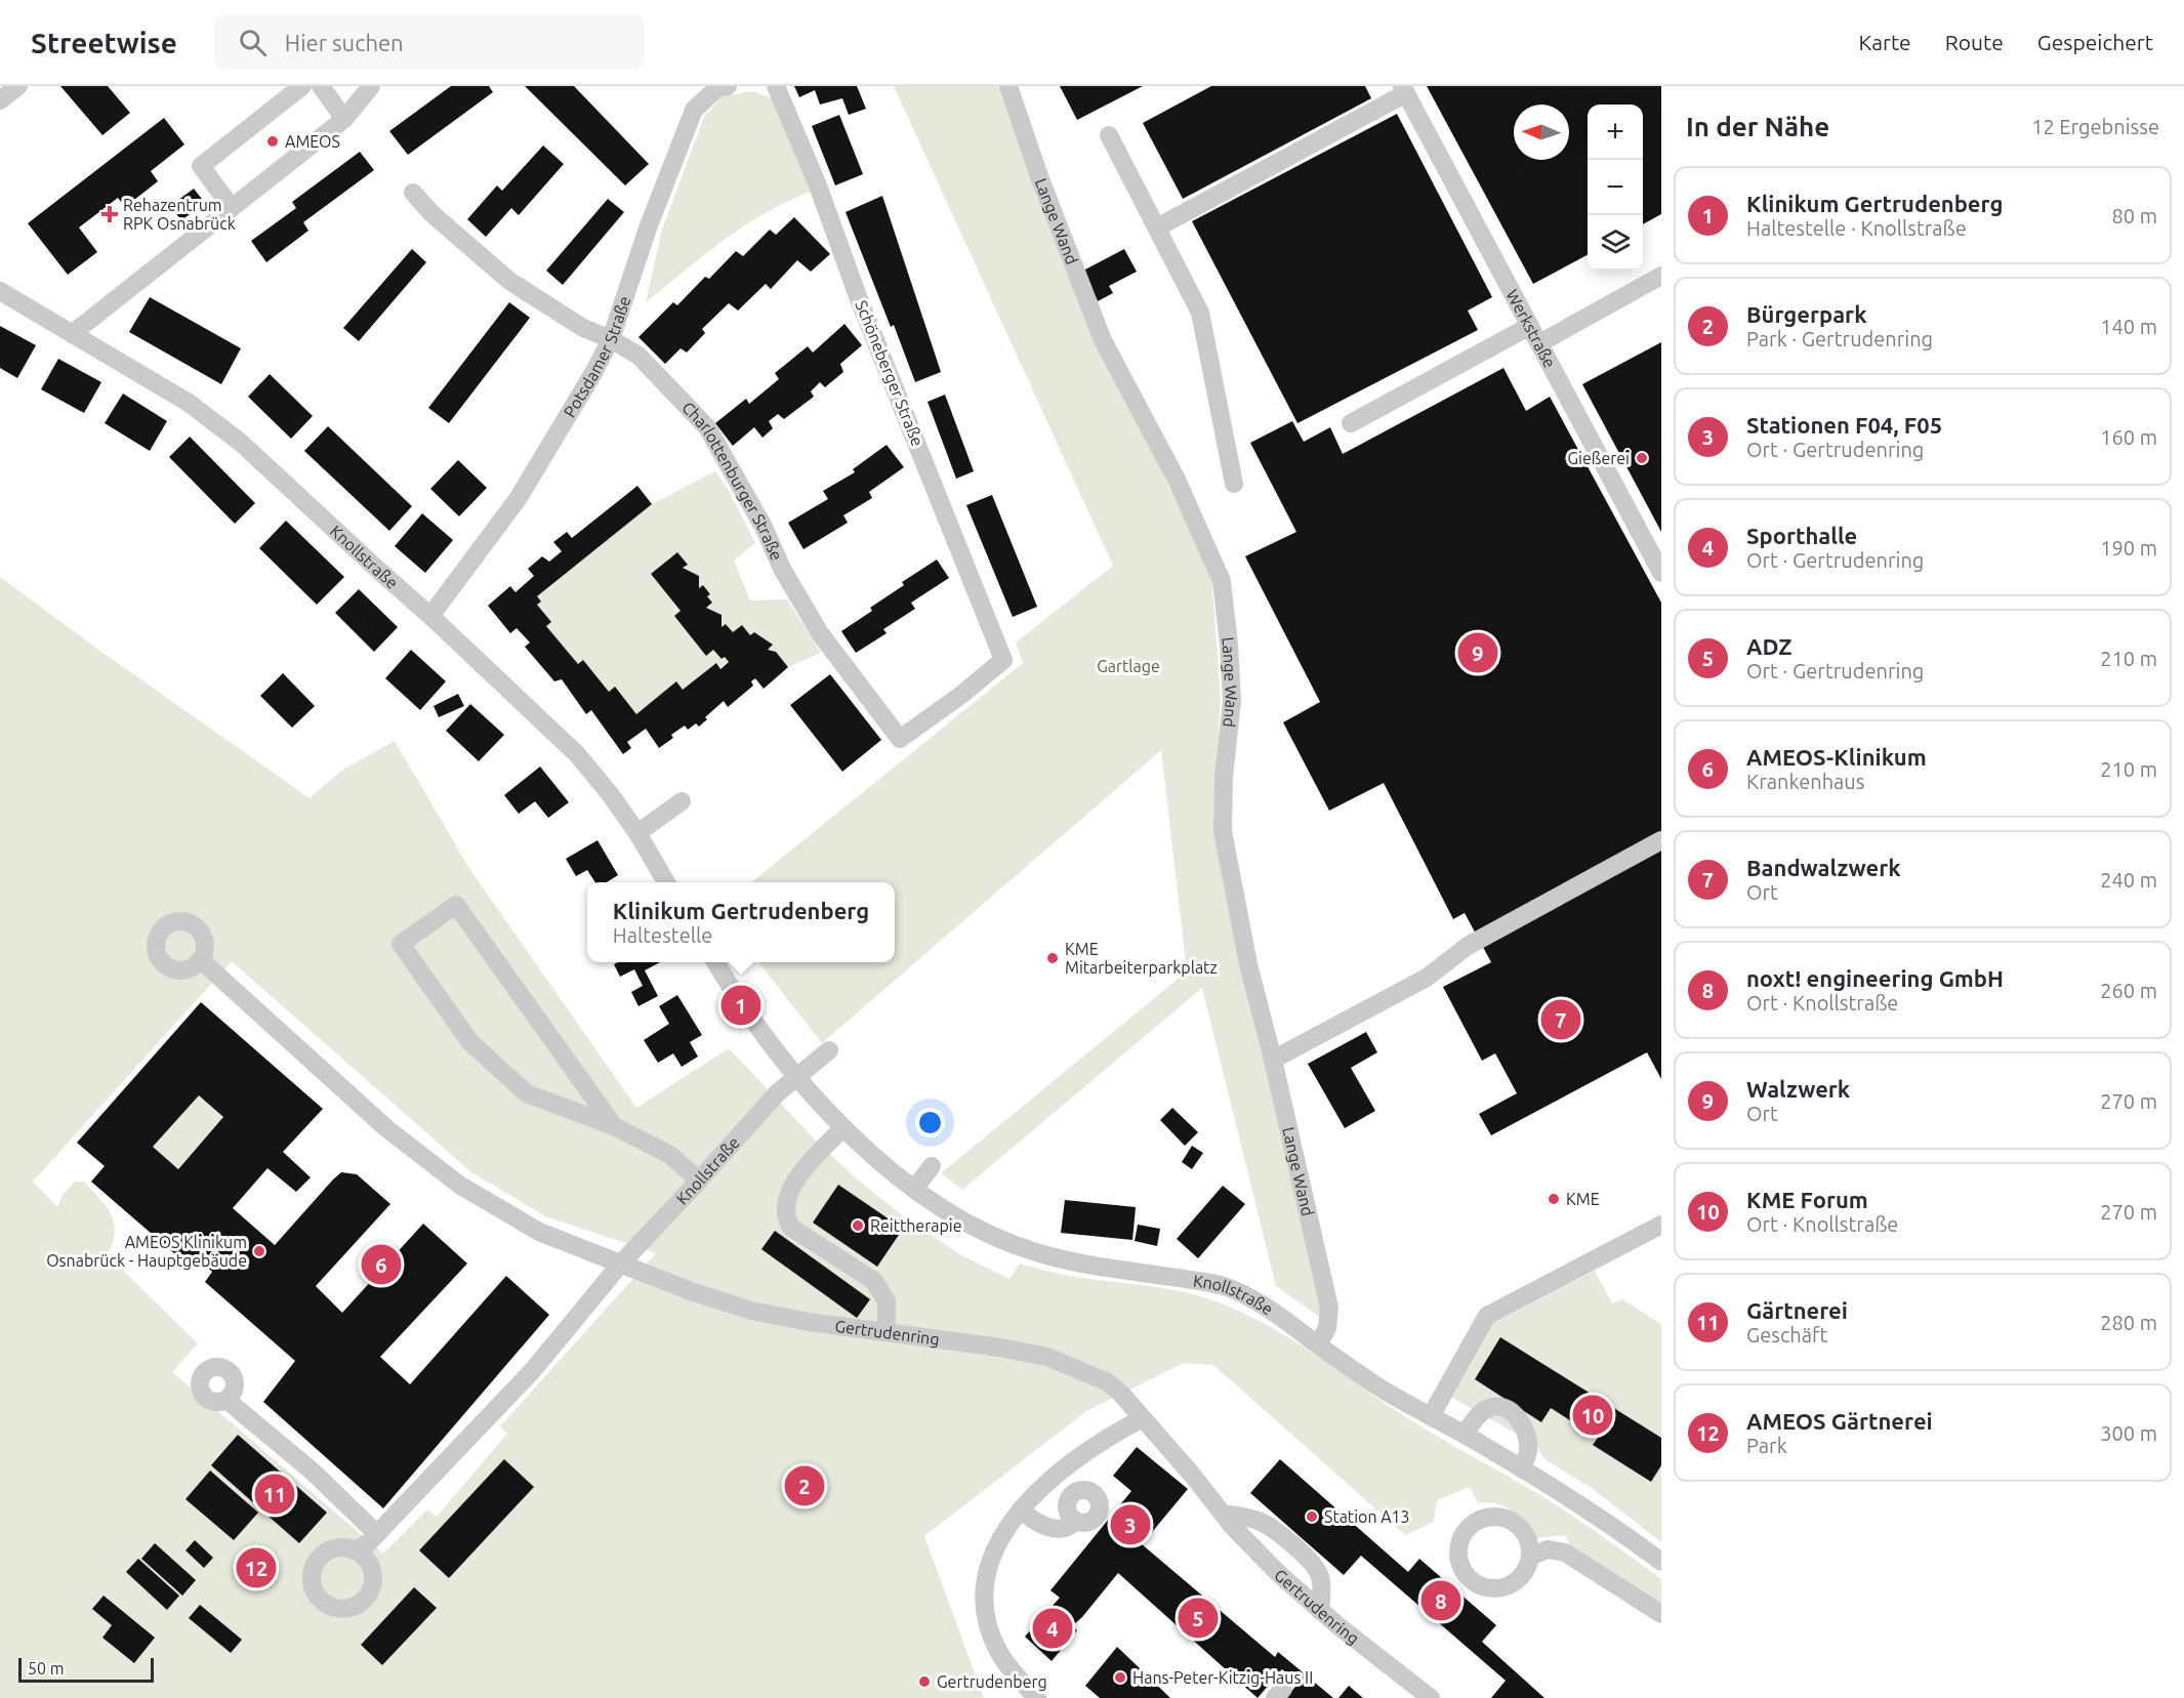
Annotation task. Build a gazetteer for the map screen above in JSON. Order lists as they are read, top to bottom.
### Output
{
  "streets": {
    "street": [
      "Lange Wand",
      "Werkstraße",
      "Potsdamer Straße",
      "Schöneberger Straße",
      "Charlottenburger Straße",
      "Knollstraße",
      "Gertrudenring"
    ]
  },
  "crossings": [
    ["Lange Wand", "Knollstraße"],
    ["Potsdamer Straße", "Charlottenburger Straße"],
    ["Potsdamer Straße", "Knollstraße"],
    ["Schöneberger Straße", "Charlottenburger Straße"],
    ["Knollstraße", "Gertrudenring"]
  ],
  "parks": ["Gartlage"],
  "places": {
    "other": [
      "AMEOS",
      "Gießerei",
      "KME Mitarbeiterparkplatz",
      "KME",
      "Reittherapie",
      "AMEOS Klinikum Osnabrück - Hauptgebäude",
      "Station A13",
      "Hans-Peter-Kitzig-Haus II",
      "Gertrudenberg"
    ],
    "health": ["Rehazentrum RPK Osnabrück"]
  },
  "scale_bar": "50 m",
  "north": "left",
  "page": {
    "header": "Streetwise",
    "search": "Hier suchen",
    "nav": ["Karte", "Route", "Gespeichert"],
    "heading": ["In der Nähe", "12 Ergebnisse"],
    "map_buttons": ["+", "−"],
    "list": [
      {
        "mark": "1",
        "name": "Klinikum Gertrudenberg",
        "note": "Haltestelle · Knollstraße",
        "value": "80 m"
      },
      {
        "mark": "2",
        "name": "Bürgerpark",
        "note": "Park · Gertrudenring",
        "value": "140 m"
      },
      {
        "mark": "3",
        "name": "Stationen F04, F05",
        "note": "Ort · Gertrudenring",
        "value": "160 m"
      },
      {
        "mark": "4",
        "name": "Sporthalle",
        "note": "Ort · Gertrudenring",
        "value": "190 m"
      },
      {
        "mark": "5",
        "name": "ADZ",
        "note": "Ort · Gertrudenring",
        "value": "210 m"
      },
      {
        "mark": "6",
        "name": "AMEOS-Klinikum",
        "note": "Krankenhaus",
        "value": "210 m"
      },
      {
        "mark": "7",
        "name": "Bandwalzwerk",
        "note": "Ort",
        "value": "240 m"
      },
      {
        "mark": "8",
        "name": "noxt! engineering GmbH",
        "note": "Ort · Knollstraße",
        "value": "260 m"
      },
      {
        "mark": "9",
        "name": "Walzwerk",
        "note": "Ort",
        "value": "270 m"
      },
      {
        "mark": "10",
        "name": "KME Forum",
        "note": "Ort · Knollstraße",
        "value": "270 m"
      },
      {
        "mark": "11",
        "name": "Gärtnerei",
        "note": "Geschäft",
        "value": "280 m"
      },
      {
        "mark": "12",
        "name": "AMEOS Gärtnerei",
        "note": "Park",
        "value": "300 m"
      }
    ],
    "pins": [
      "9",
      "1",
      "7",
      "6",
      "10",
      "2",
      "11",
      "3",
      "12",
      "8",
      "5",
      "4"
    ],
    "popup": ["Klinikum Gertrudenberg", "Haltestelle"],
    "scale": "50 m"
  }
}
